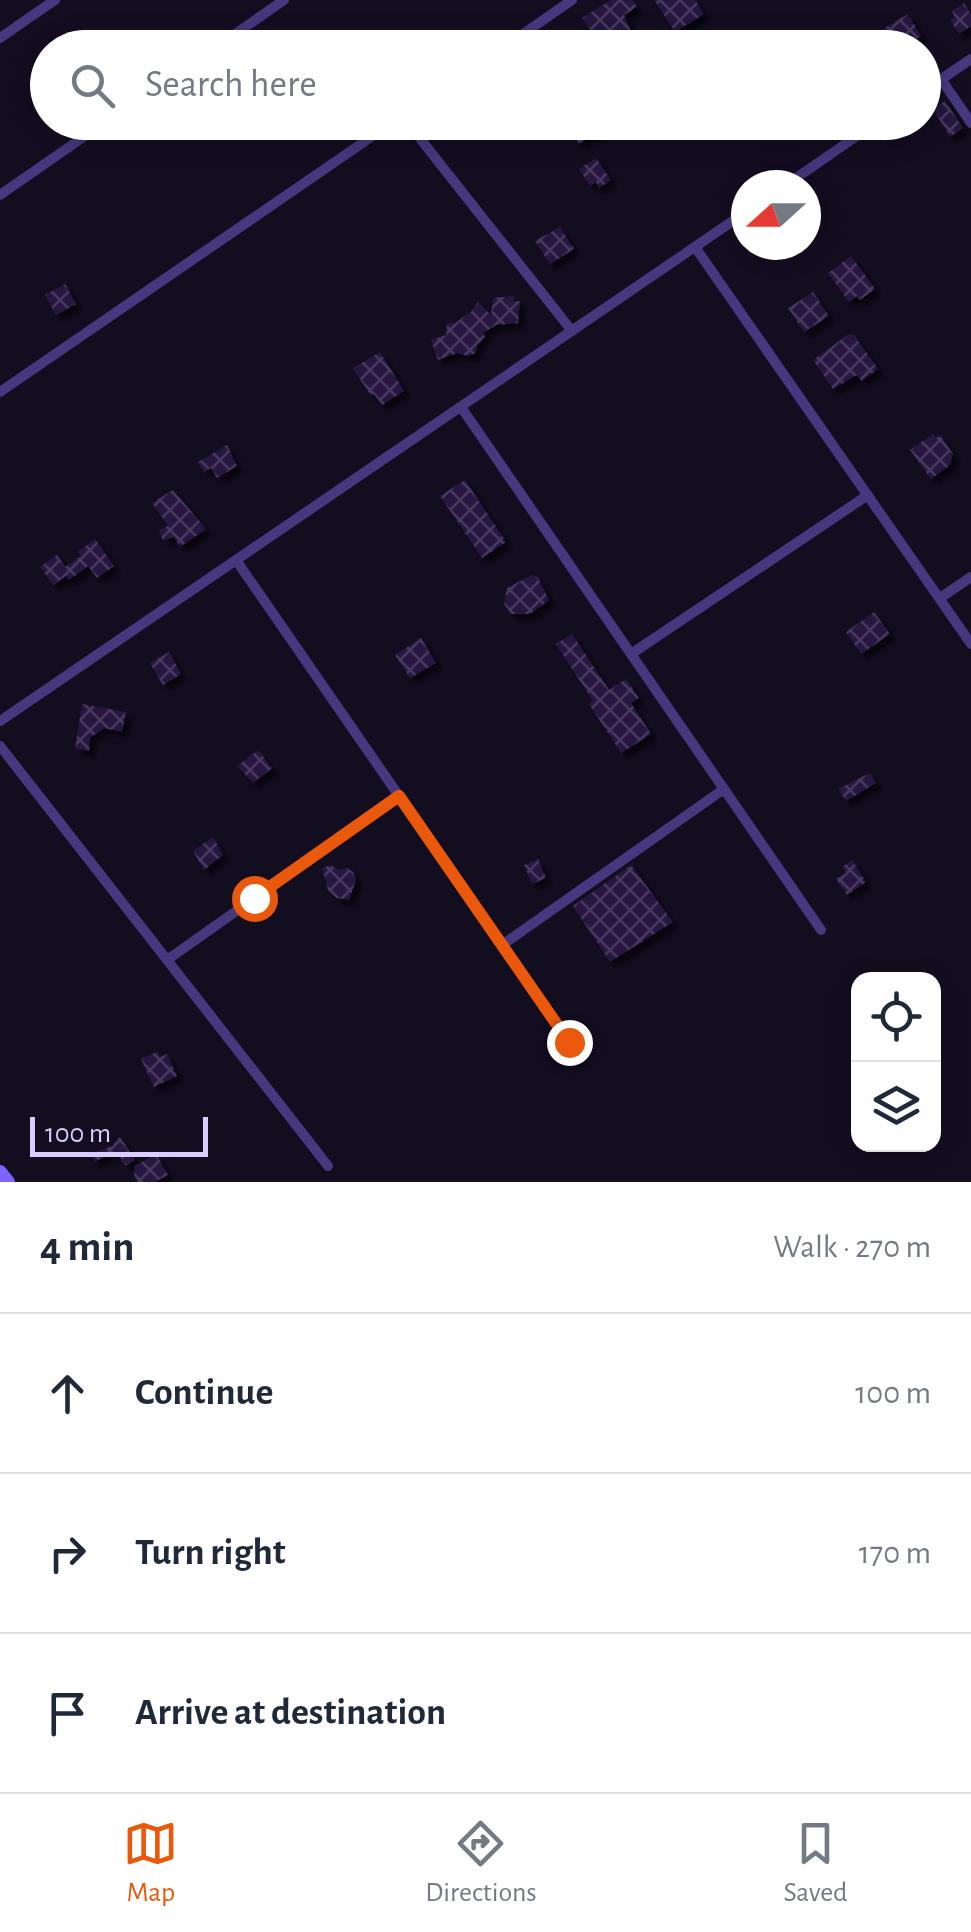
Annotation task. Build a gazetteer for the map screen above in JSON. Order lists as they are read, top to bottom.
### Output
{
  "scale_bar": "100 m",
  "north": "left",
  "page": {
    "search": "Search here",
    "scale": "100 m",
    "heading": ["4 min", "Walk · 270 m"],
    "list": [
      ["Continue", "100 m"],
      ["Turn right", "170 m"],
      "Arrive at destination"
    ],
    "nav": ["Map", "Directions", "Saved"]
  }
}
